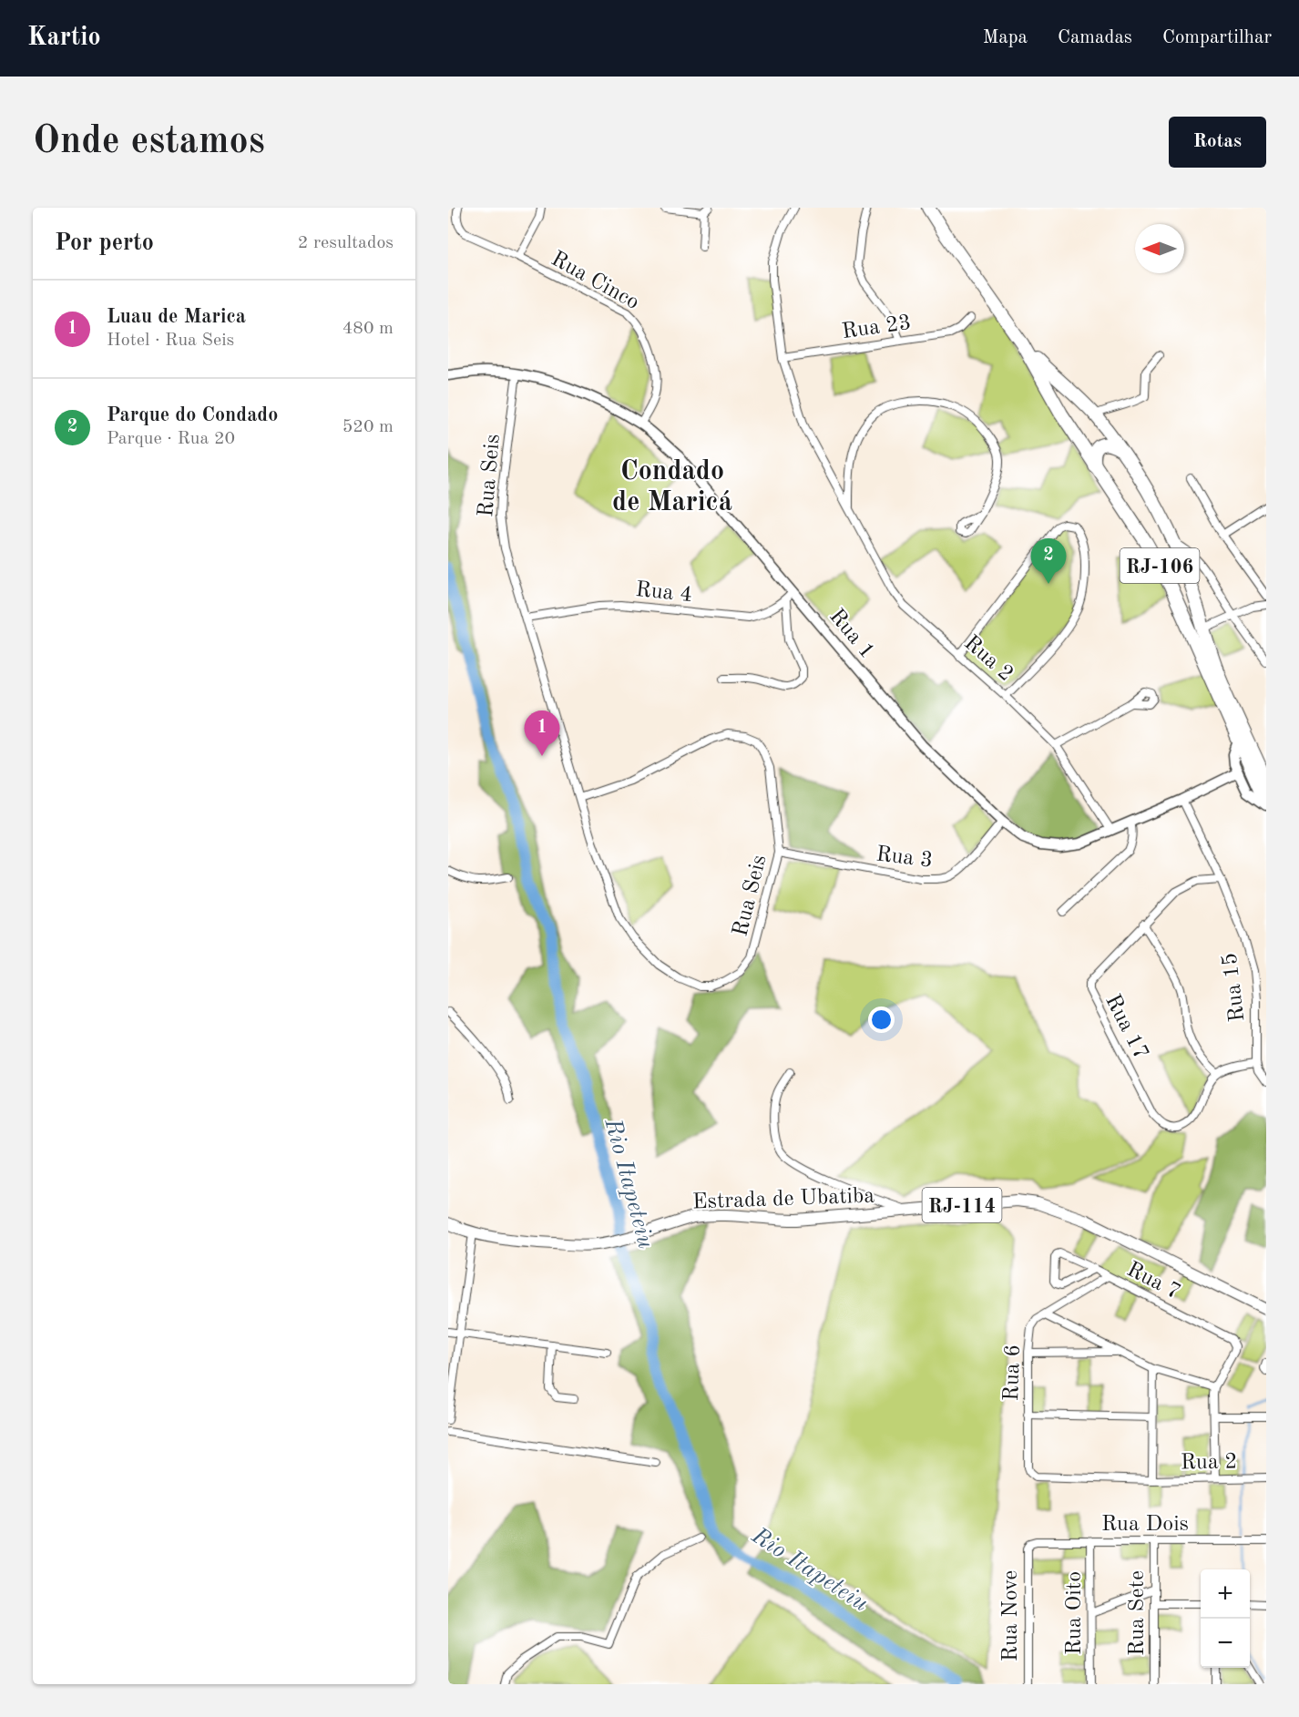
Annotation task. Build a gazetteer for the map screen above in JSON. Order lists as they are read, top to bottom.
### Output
{
  "streets": {
    "highway": ["RJ-106"],
    "main road": ["Estrada de Ubatiba", "RJ-114"],
    "street": [
      "Rua Cinco",
      "Rua 23",
      "Rua Seis",
      "Rua 4",
      "Rua 1",
      "Rua 2",
      "Rua 3",
      "Rua 15",
      "Rua 17",
      "Rua 7",
      "Rua 6",
      "Rua Dois",
      "Rua Oito",
      "Rua Sete",
      "Rua Nove"
    ]
  },
  "crossings": [
    ["Rua Cinco", "Rua 1"],
    ["Rua 23", "Rua 2"],
    ["Rua Seis", "Rua 4"],
    ["Rua Seis", "Rua 1"],
    ["Rua Seis", "Rua 3"],
    ["Rua 4", "Rua 1"],
    ["Rua 1", "Rua 2"],
    ["Rua 1", "Rua 3"],
    ["Rua 1", "Rua 15"],
    ["Rua 2", "Rua 6"],
    ["Rua 15", "Rua 17"],
    ["Rua 7", "Rua 6"],
    ["Rua Dois", "Rua Oito"],
    ["Rua Dois", "Rua Sete"],
    ["Rua Dois", "Rua Nove"]
  ],
  "districts": ["Condado de Maricá"],
  "water": ["Rio Itapeteiu"],
  "north": "left",
  "page": {
    "header": "Kartio",
    "nav": ["Mapa", "Camadas", "Compartilhar"],
    "buttons": "Rotas",
    "title": "Onde estamos",
    "heading": ["Por perto", "2 resultados"],
    "list": [
      {
        "mark": "1",
        "name": "Luau de Marica",
        "note": "Hotel · Rua Seis",
        "value": "480 m"
      },
      {
        "mark": "2",
        "name": "Parque do Condado",
        "note": "Parque · Rua 20",
        "value": "520 m"
      }
    ],
    "pins": ["2", "1"],
    "map_buttons": ["+", "−"]
  }
}
